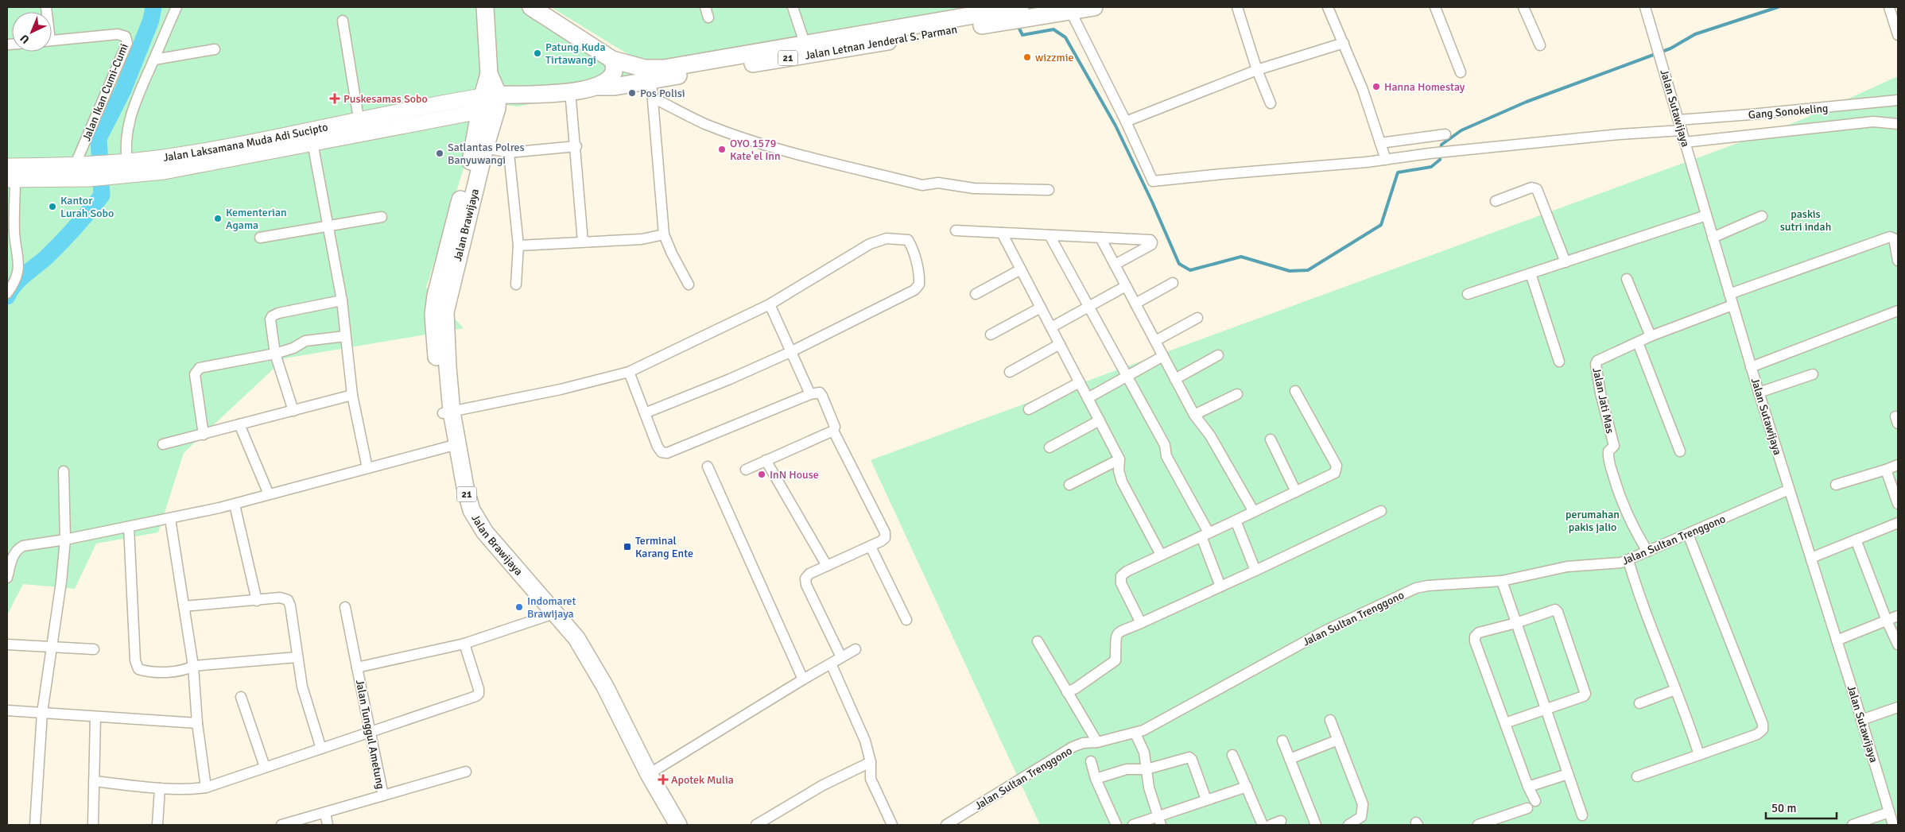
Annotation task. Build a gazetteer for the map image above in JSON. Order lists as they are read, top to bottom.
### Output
{
  "streets": {
    "highway": ["Jalan Letnan Jenderal S. Parman", "21", "Jalan Brawijaya"],
    "main road": ["Jalan Laksamana Muda Adi Sucipto"],
    "street": [
      "Jalan Ikan Cumi-Cumi",
      "Jalan Sutawijaya",
      "Gang Sonokeling",
      "Jalan Jati Mas",
      "Jalan Sultan Trenggono",
      "Jalan Tunggul Ametung"
    ]
  },
  "crossings": [
    ["Jalan Letnan Jenderal S. Parman", "21"],
    ["21", "Jalan Laksamana Muda Adi Sucipto"],
    ["21", "Jalan Brawijaya"],
    ["Jalan Ikan Cumi-Cumi", "Jalan Laksamana Muda Adi Sucipto"],
    ["Jalan Sutawijaya", "Gang Sonokeling"],
    ["Jalan Sutawijaya", "Jalan Jati Mas"],
    ["Jalan Sutawijaya", "Jalan Sultan Trenggono"],
    ["Jalan Laksamana Muda Adi Sucipto", "Jalan Brawijaya"],
    ["Jalan Brawijaya", "Jalan Tunggul Ametung"],
    ["Jalan Jati Mas", "Jalan Sultan Trenggono"]
  ],
  "parks": ["paskis sutri indah", "perumahan pakis jalio"],
  "places": {
    "other": [
      "Patung Kuda Tirtawangi",
      "wizzmie",
      "Hanna Homestay",
      "Pos Polisi",
      "OYO 1579 Kate'el Inn",
      "Satlantas Polres Banyuwangi",
      "Kantor Lurah Sobo",
      "Kementerian Agama",
      "InN House",
      "Indomaret Brawijaya"
    ],
    "health": ["Puskesamas Sobo", "Apotek Mulia"],
    "transit": ["Terminal Karang Ente"]
  },
  "scale_bar": "50 m",
  "north": "bottom left"
}
